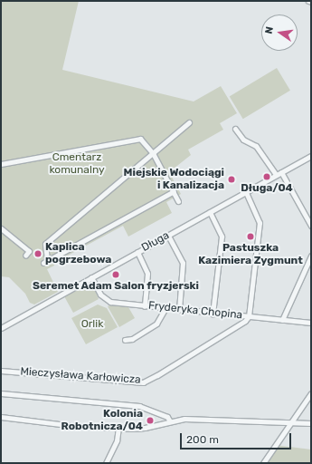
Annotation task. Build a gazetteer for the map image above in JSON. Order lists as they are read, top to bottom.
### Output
{
  "streets": {
    "street": ["Długa", "Fryderyka Chopina", "Mieczysława Karłowicza"]
  },
  "crossings": [
    ["Długa", "Fryderyka Chopina"],
    ["Fryderyka Chopina", "Mieczysława Karłowicza"]
  ],
  "parks": ["Cmentarz komunalny", "Orlik"],
  "places": [
    "Długa/04",
    "Miejskie Wodociągi i Kanalizacja",
    "Pastuszka Kazimiera Zygmunt",
    "Kaplica pogrzebowa",
    "Seremet Adam Salon fryzjerski",
    "Kolonia Robotnicza/04"
  ],
  "scale_bar": "200 m",
  "north": "left"
}
